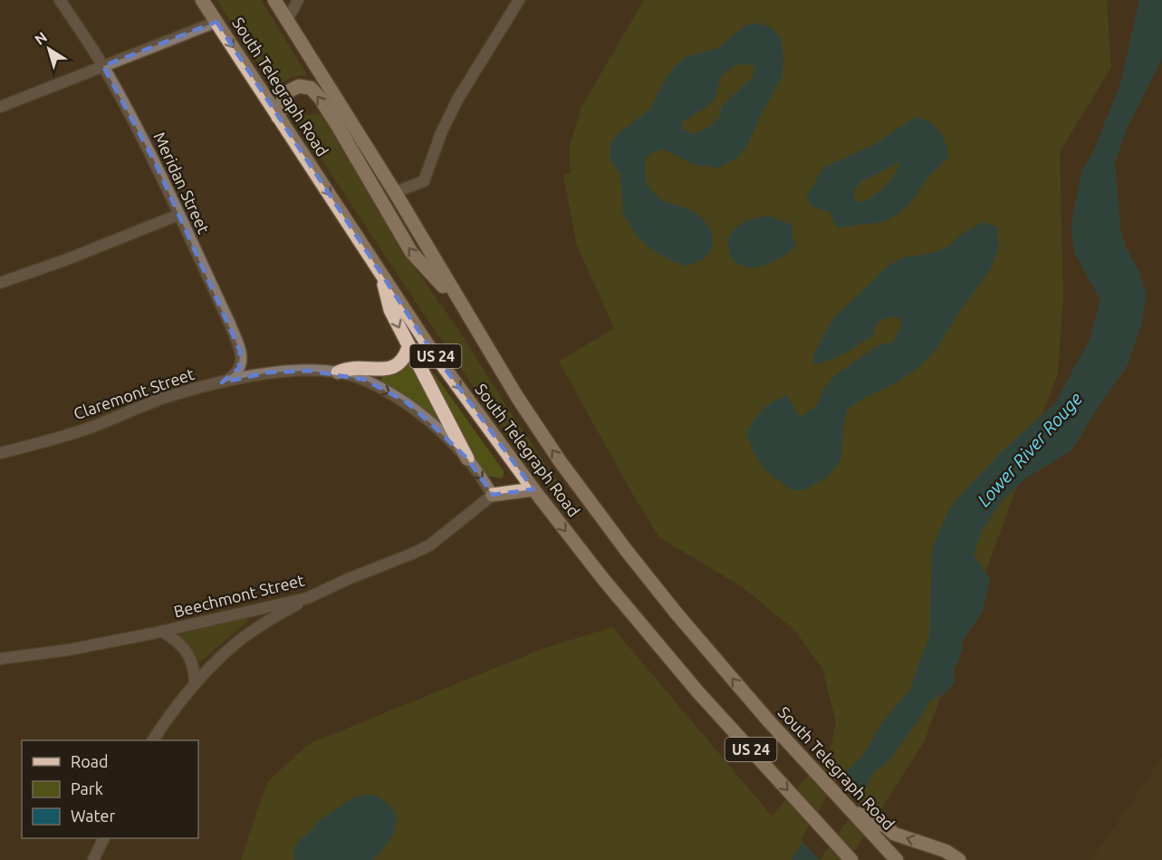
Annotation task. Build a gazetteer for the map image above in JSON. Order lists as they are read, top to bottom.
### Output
{
  "streets": {
    "main road": ["South Telegraph Road", "US 24"],
    "street": ["Meridan Street", "Claremont Street", "Beechmont Street"]
  },
  "crossings": [
    ["Meridan Street", "Claremont Street"],
    ["Claremont Street", "Beechmont Street"]
  ],
  "one_way": ["Claremont Street"],
  "water": ["Lower River Rouge"],
  "legend": ["Road", "Park", "Water"],
  "north": "top left"
}
